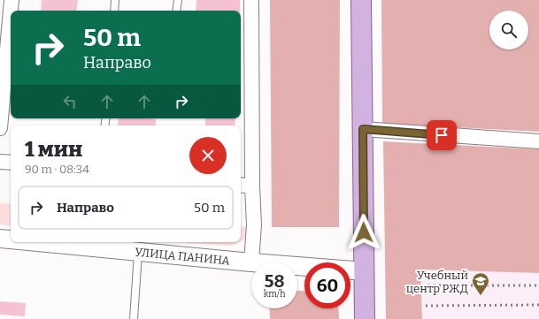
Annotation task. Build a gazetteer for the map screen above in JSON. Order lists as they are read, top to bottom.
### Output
{
  "streets": {
    "street": ["УЛИЦА ПАНИНА"]
  },
  "places": {
    "school or university": ["Учебный центр РЖД"]
  },
  "page": {
    "turn": ["50 m", "Направо"],
    "heading": ["1 мин", "90 m · 08:34"],
    "list": [
      {
        "name": "Направо",
        "value": "50 m"
      }
    ],
    "speed": "58 km/h",
    "limit": "60"
  }
}
